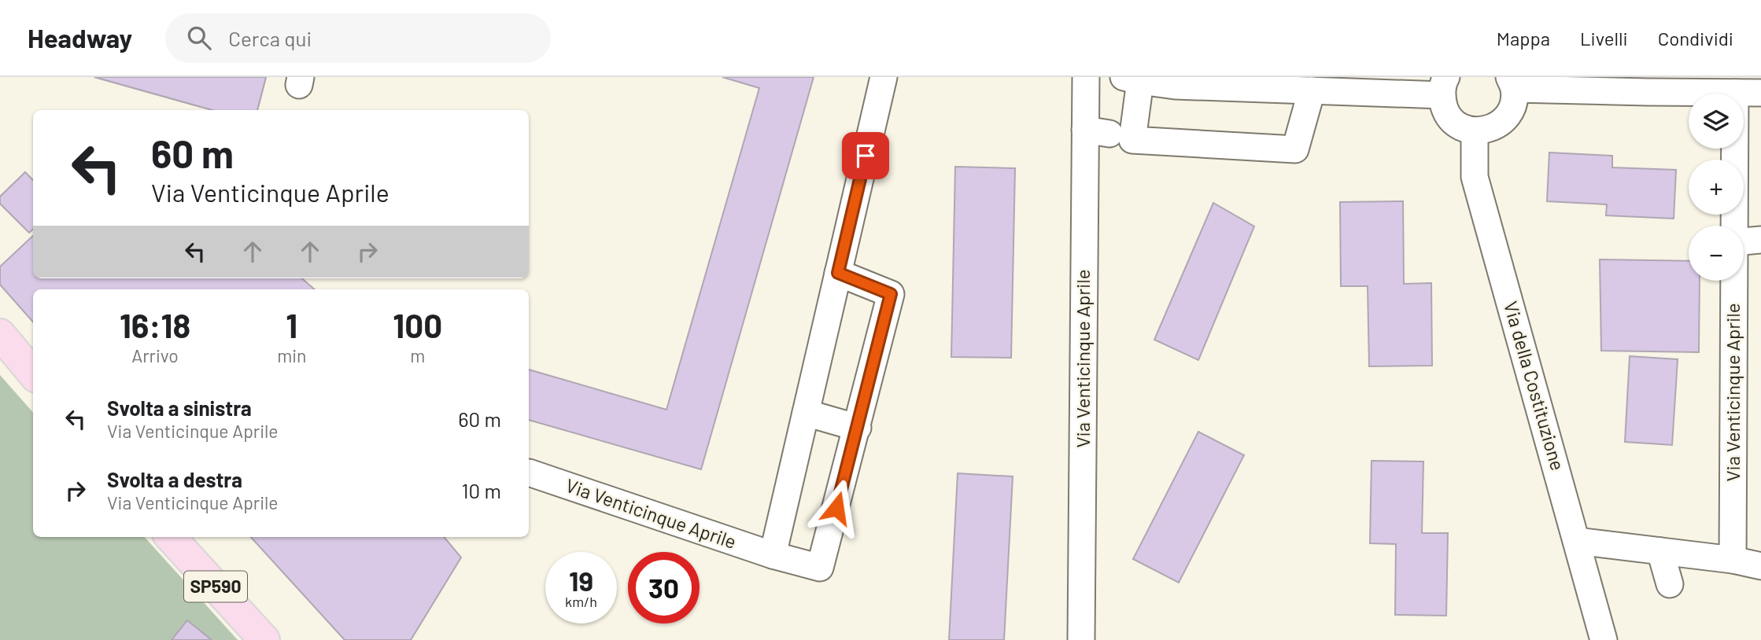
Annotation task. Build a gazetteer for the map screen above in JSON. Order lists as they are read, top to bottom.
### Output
{
  "streets": {
    "main road": ["SP590"],
    "street": ["Via Venticinque Aprile", "Via della Costituzione"]
  },
  "page": {
    "header": "Headway",
    "search": "Cerca qui",
    "nav": ["Mappa", "Livelli", "Condividi"],
    "map_buttons": ["+", "−"],
    "turn": ["60 m", "Via Venticinque Aprile"],
    "eta": [
      "16:18",
      "Arrivo",
      "1",
      "min",
      "100",
      "m"
    ],
    "list": [
      {
        "name": "Svolta a sinistra",
        "note": "Via Venticinque Aprile",
        "value": "60 m"
      },
      {
        "name": "Svolta a destra",
        "note": "Via Venticinque Aprile",
        "value": "10 m"
      }
    ],
    "speed": "19 km/h",
    "limit": "30"
  }
}
